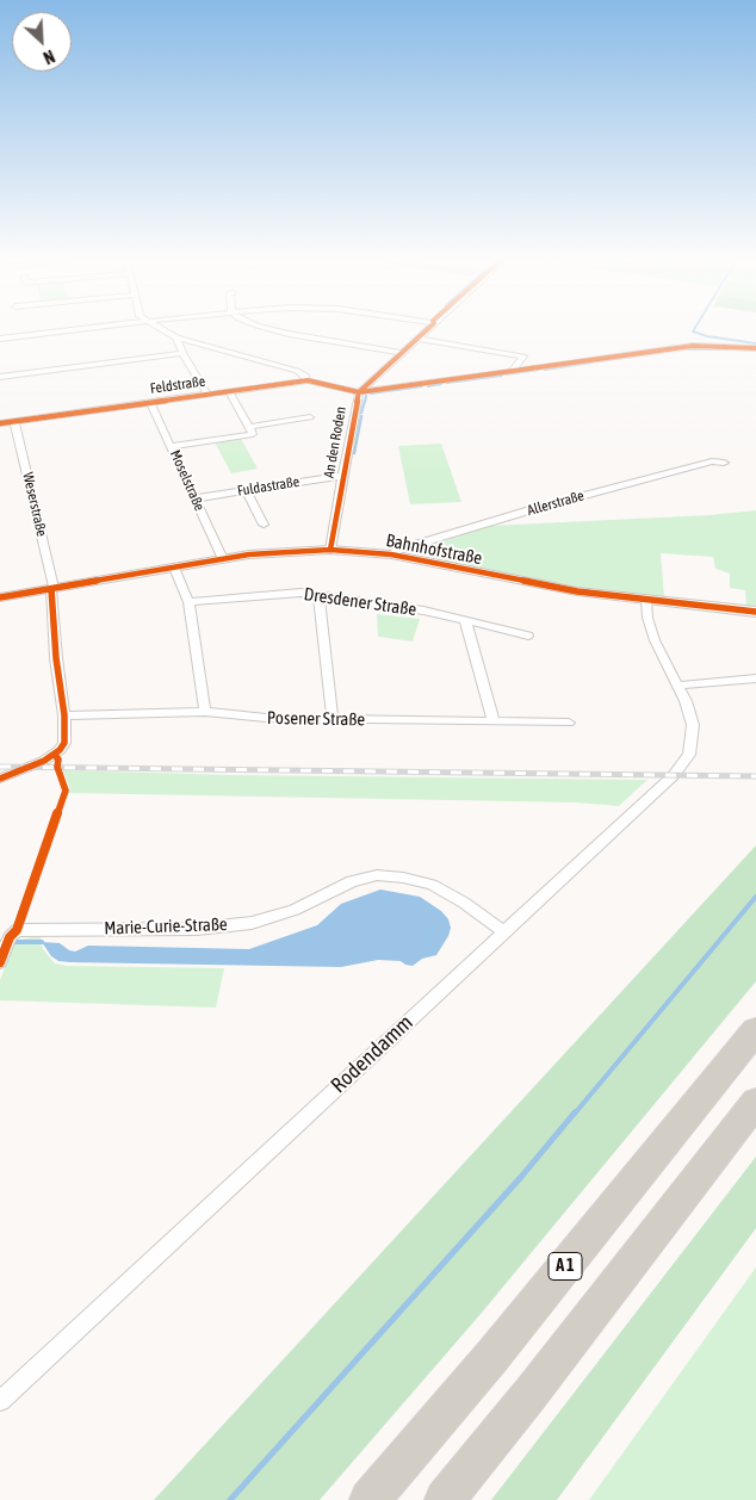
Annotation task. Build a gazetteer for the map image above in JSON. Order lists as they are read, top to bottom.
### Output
{
  "streets": {
    "highway": ["A 1"],
    "street": [
      "Feldstraße",
      "An den Roden",
      "Moselstraße",
      "Fuldastraße",
      "Allerstraße",
      "Weserstraße",
      "Bahnhofstraße",
      "Dresdener Straße",
      "Posener Straße",
      "Marie-Curie-Straße",
      "Rodendamm"
    ]
  },
  "crossings": [
    ["Feldstraße", "An den Roden"],
    ["Feldstraße", "Moselstraße"],
    ["Feldstraße", "Weserstraße"],
    ["An den Roden", "Fuldastraße"],
    ["An den Roden", "Bahnhofstraße"],
    ["Moselstraße", "Fuldastraße"],
    ["Moselstraße", "Bahnhofstraße"],
    ["Allerstraße", "Bahnhofstraße"],
    ["Weserstraße", "Bahnhofstraße"],
    ["Weserstraße", "Posener Straße"],
    ["Bahnhofstraße", "Rodendamm"],
    ["Marie-Curie-Straße", "Rodendamm"]
  ],
  "north": "bottom right"
}
